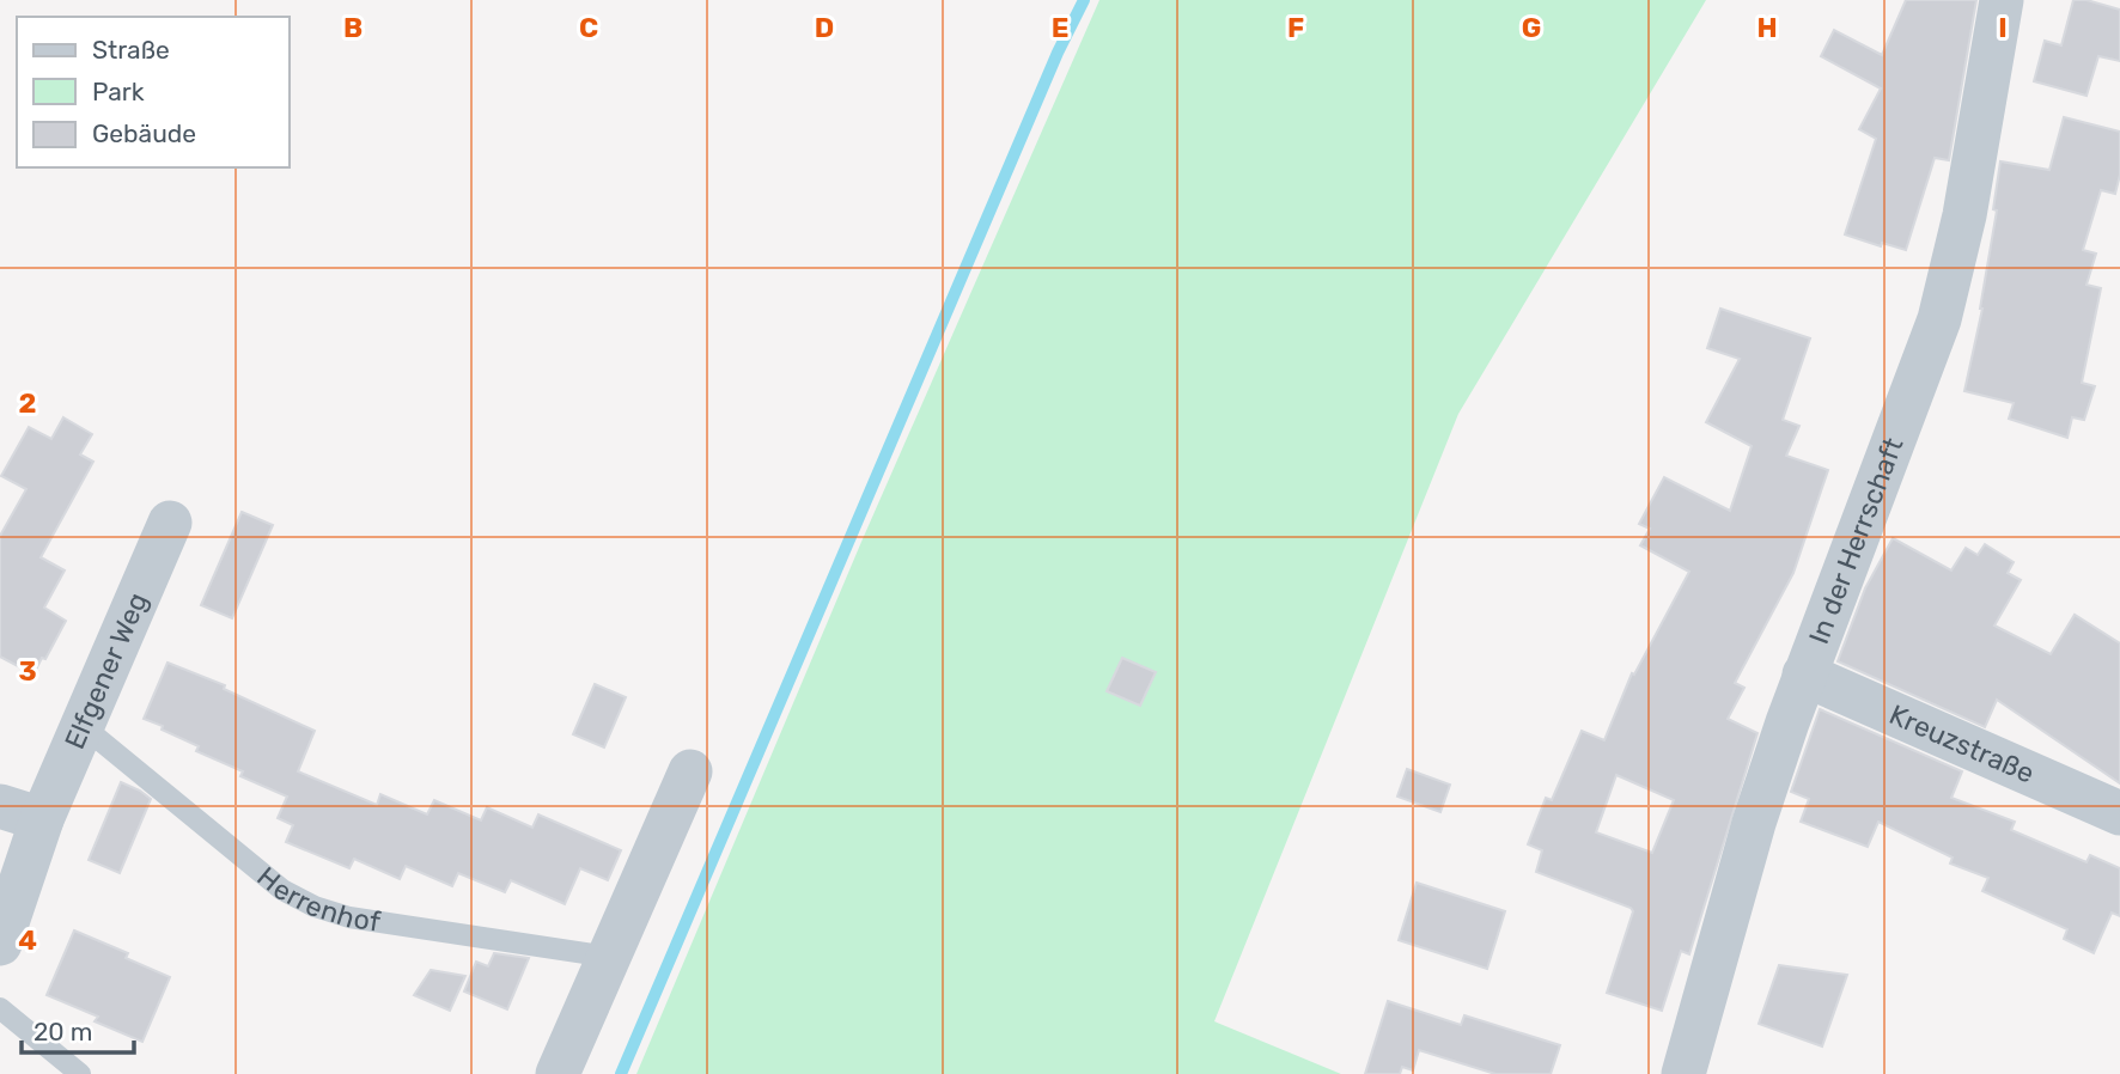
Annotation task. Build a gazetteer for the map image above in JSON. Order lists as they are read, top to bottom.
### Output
{
  "streets": {
    "street": ["In der Herrschaft", "Elfgener Weg", "Kreuzstraße"],
    "lane": ["Herrenhof"]
  },
  "crossings": [
    ["In der Herrschaft", "Kreuzstraße"],
    ["Elfgener Weg", "Herrenhof"]
  ],
  "legend": ["Straße", "Park", "Gebäude"],
  "scale_bar": "20 m",
  "grid": {
    "columns": [
      "B",
      "C",
      "D",
      "E",
      "F",
      "G",
      "H",
      "I"
    ],
    "rows": ["2", "3", "4"]
  }
}
